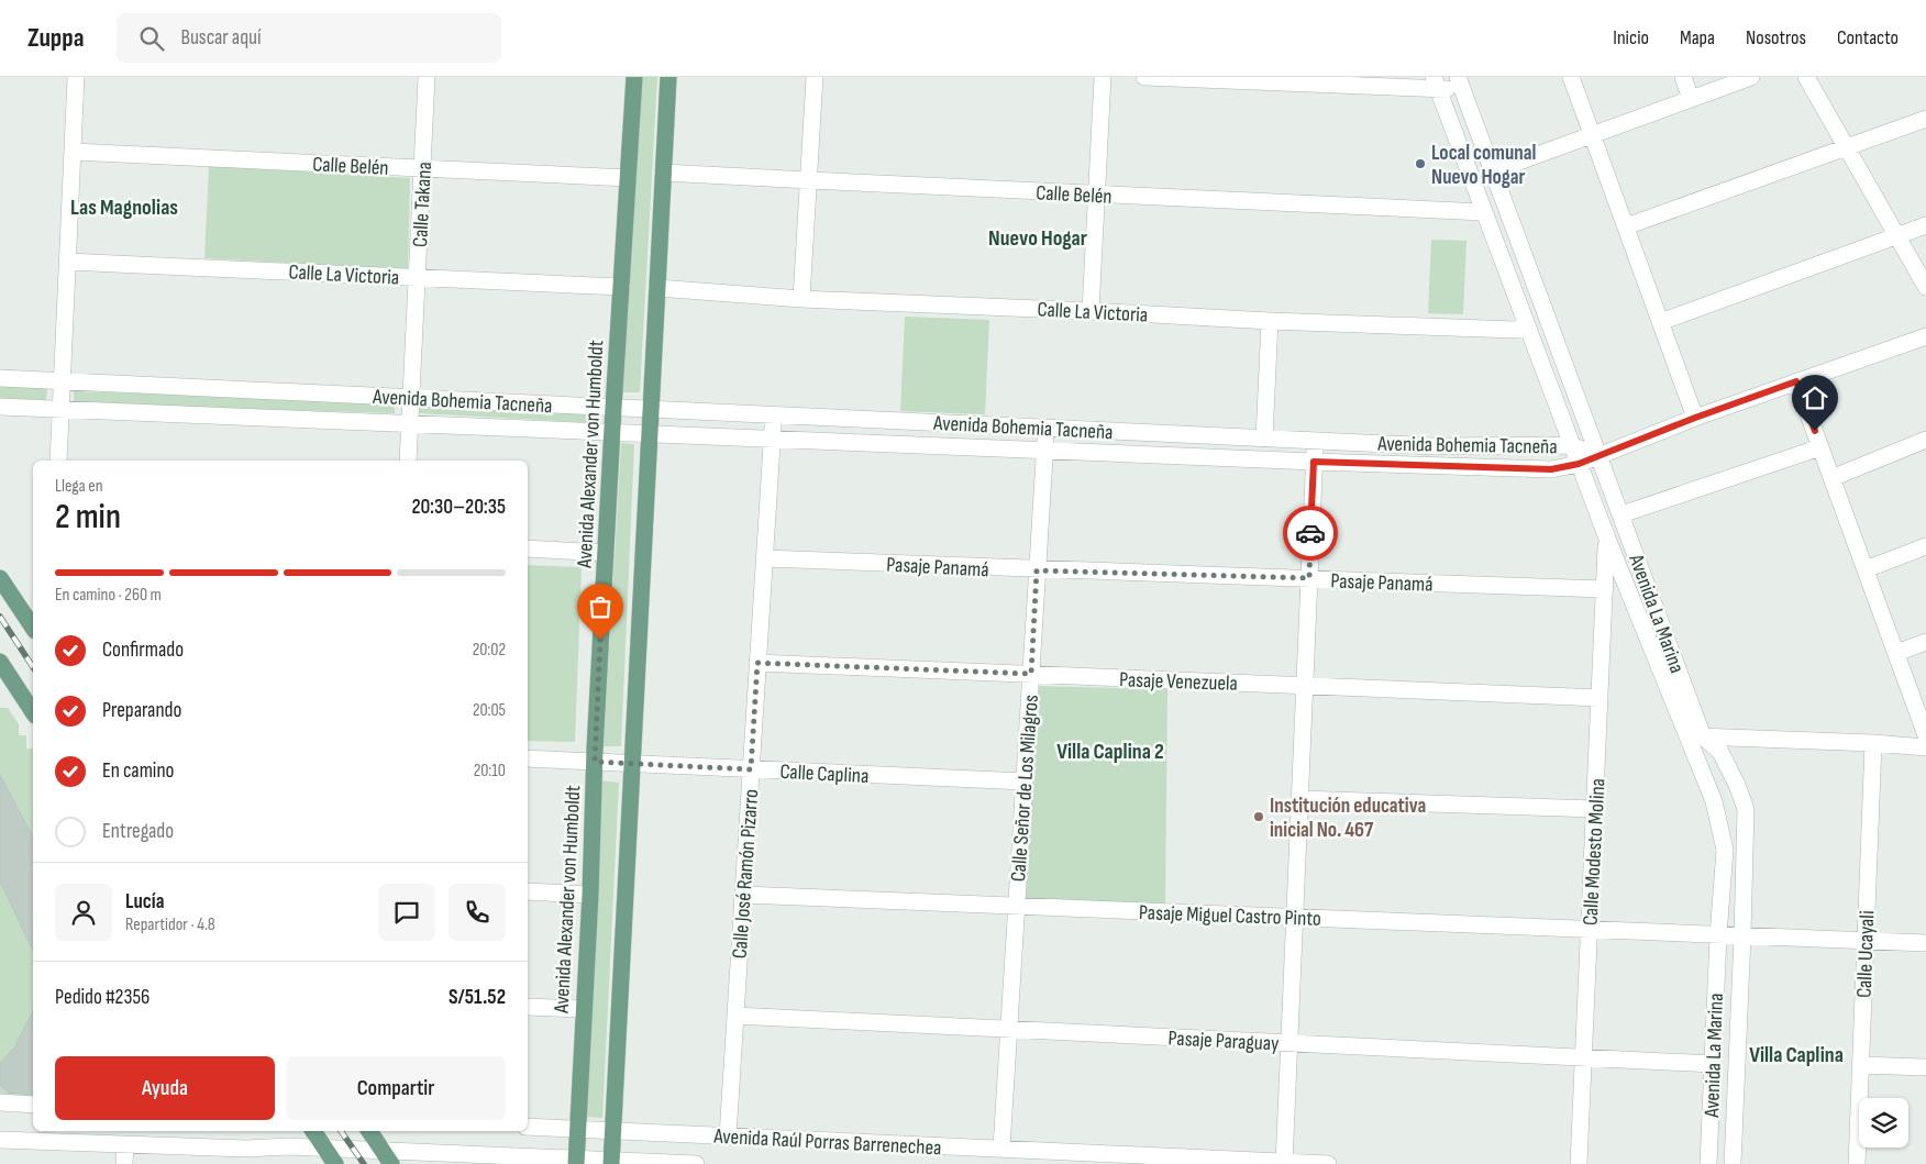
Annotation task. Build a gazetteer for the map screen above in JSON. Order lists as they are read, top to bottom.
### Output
{
  "streets": {
    "main road": ["Avenida Alexander von Humboldt"],
    "street": [
      "Calle Belén",
      "Calle Takana",
      "Calle La Victoria",
      "Avenida Bohemia Tacneña",
      "Pasaje Panamá",
      "Avenida La Marina",
      "Pasaje Venezuela",
      "Calle Caplina",
      "Calle Señor de Los Milagros",
      "Calle Modesto Molina",
      "Calle José Ramón Pizarro",
      "Pasaje Miguel Castro Pinto",
      "Calle Ucayali",
      "Pasaje Paraguay",
      "Avenida Raúl Porras Barrenechea"
    ]
  },
  "crossings": [
    ["Calle Belén", "Calle Takana"],
    ["Calle Belén", "Avenida Alexander von Humboldt"],
    ["Calle Belén", "Avenida La Marina"],
    ["Calle Takana", "Calle La Victoria"],
    ["Calle Takana", "Avenida Bohemia Tacneña"],
    ["Calle La Victoria", "Avenida Alexander von Humboldt"],
    ["Calle La Victoria", "Avenida La Marina"],
    ["Avenida Bohemia Tacneña", "Avenida Alexander von Humboldt"],
    ["Avenida Bohemia Tacneña", "Avenida La Marina"],
    ["Avenida Bohemia Tacneña", "Calle Señor de Los Milagros"],
    ["Avenida Bohemia Tacneña", "Calle José Ramón Pizarro"],
    ["Avenida Alexander von Humboldt", "Calle Caplina"],
    ["Avenida Alexander von Humboldt", "Avenida Raúl Porras Barrenechea"],
    ["Pasaje Panamá", "Calle Señor de Los Milagros"],
    ["Pasaje Panamá", "Calle Modesto Molina"],
    ["Pasaje Panamá", "Calle José Ramón Pizarro"],
    ["Avenida La Marina", "Calle Modesto Molina"],
    ["Avenida La Marina", "Pasaje Miguel Castro Pinto"],
    ["Avenida La Marina", "Pasaje Paraguay"],
    ["Pasaje Venezuela", "Calle Señor de Los Milagros"],
    ["Pasaje Venezuela", "Calle Modesto Molina"],
    ["Pasaje Venezuela", "Calle José Ramón Pizarro"],
    ["Calle Caplina", "Calle Señor de Los Milagros"],
    ["Calle Caplina", "Calle José Ramón Pizarro"],
    ["Calle Señor de Los Milagros", "Pasaje Miguel Castro Pinto"],
    ["Calle Señor de Los Milagros", "Pasaje Paraguay"],
    ["Calle Señor de Los Milagros", "Avenida Raúl Porras Barrenechea"],
    ["Calle Modesto Molina", "Pasaje Miguel Castro Pinto"],
    ["Calle Modesto Molina", "Pasaje Paraguay"],
    ["Calle José Ramón Pizarro", "Pasaje Miguel Castro Pinto"],
    ["Calle José Ramón Pizarro", "Pasaje Paraguay"],
    ["Calle José Ramón Pizarro", "Avenida Raúl Porras Barrenechea"],
    ["Pasaje Miguel Castro Pinto", "Calle Ucayali"]
  ],
  "districts": [
    "Las Magnolias",
    "Nuevo Hogar",
    "Villa Caplina 2",
    "Villa Caplina"
  ],
  "places": ["Local comunal Nuevo Hogar", "Institución educativa inicial No. 467"],
  "page": {
    "header": "Zuppa",
    "search": "Buscar aquí",
    "nav": [
      "Inicio",
      "Mapa",
      "Nosotros",
      "Contacto"
    ],
    "heading": ["2 min", "Llega en", "20:30–20:35"],
    "panel": [
      "Lucía",
      "Repartidor · 4.8",
      "Pedido #2356",
      "S/51.52"
    ],
    "bar": "En camino · 260 m",
    "list": [
      ["Confirmado", "20:02"],
      ["Preparando", "20:05"],
      ["En camino", "20:10"],
      "Entregado"
    ],
    "buttons": ["Ayuda", "Compartir"]
  }
}
